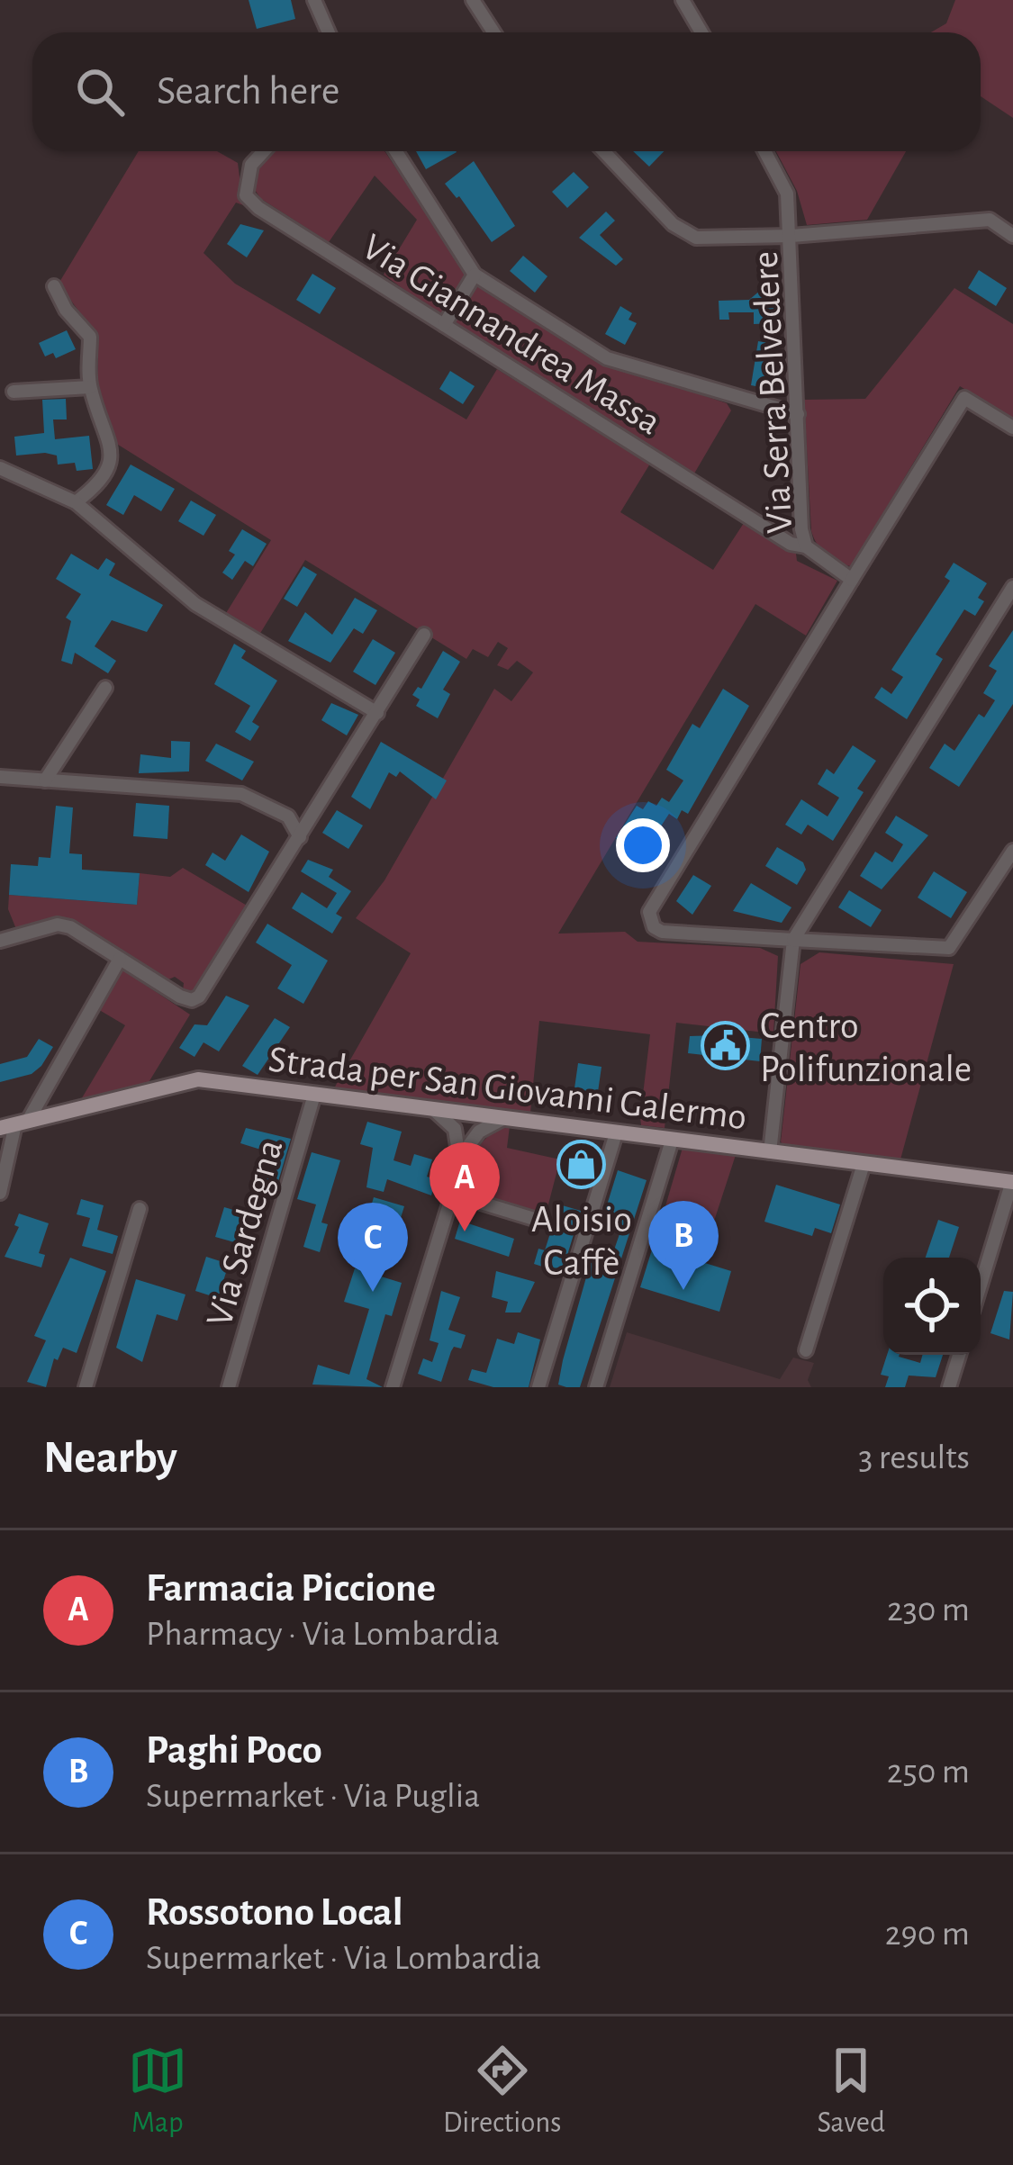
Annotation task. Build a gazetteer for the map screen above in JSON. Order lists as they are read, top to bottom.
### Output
{
  "streets": {
    "main road": ["Strada per San Giovanni Galermo"],
    "street": ["Via Giannandrea Massa", "Via Serra Belvedere", "Via Sardegna"]
  },
  "crossings": [
    ["Via Giannandrea Massa", "Via Serra Belvedere"],
    ["Strada per San Giovanni Galermo", "Via Sardegna"]
  ],
  "places": {
    "public building": ["Centro Polifunzionale"],
    "shop": ["Aloisio Caffè"]
  },
  "page": {
    "search": "Search here",
    "pins": ["A", "B", "C"],
    "heading": ["Nearby", "3 results"],
    "list": [
      {
        "mark": "A",
        "name": "Farmacia Piccione",
        "note": "Pharmacy · Via Lombardia",
        "value": "230 m"
      },
      {
        "mark": "B",
        "name": "Paghi Poco",
        "note": "Supermarket · Via Puglia",
        "value": "250 m"
      },
      {
        "mark": "C",
        "name": "Rossotono Local",
        "note": "Supermarket · Via Lombardia",
        "value": "290 m"
      }
    ],
    "nav": ["Map", "Directions", "Saved"]
  }
}
